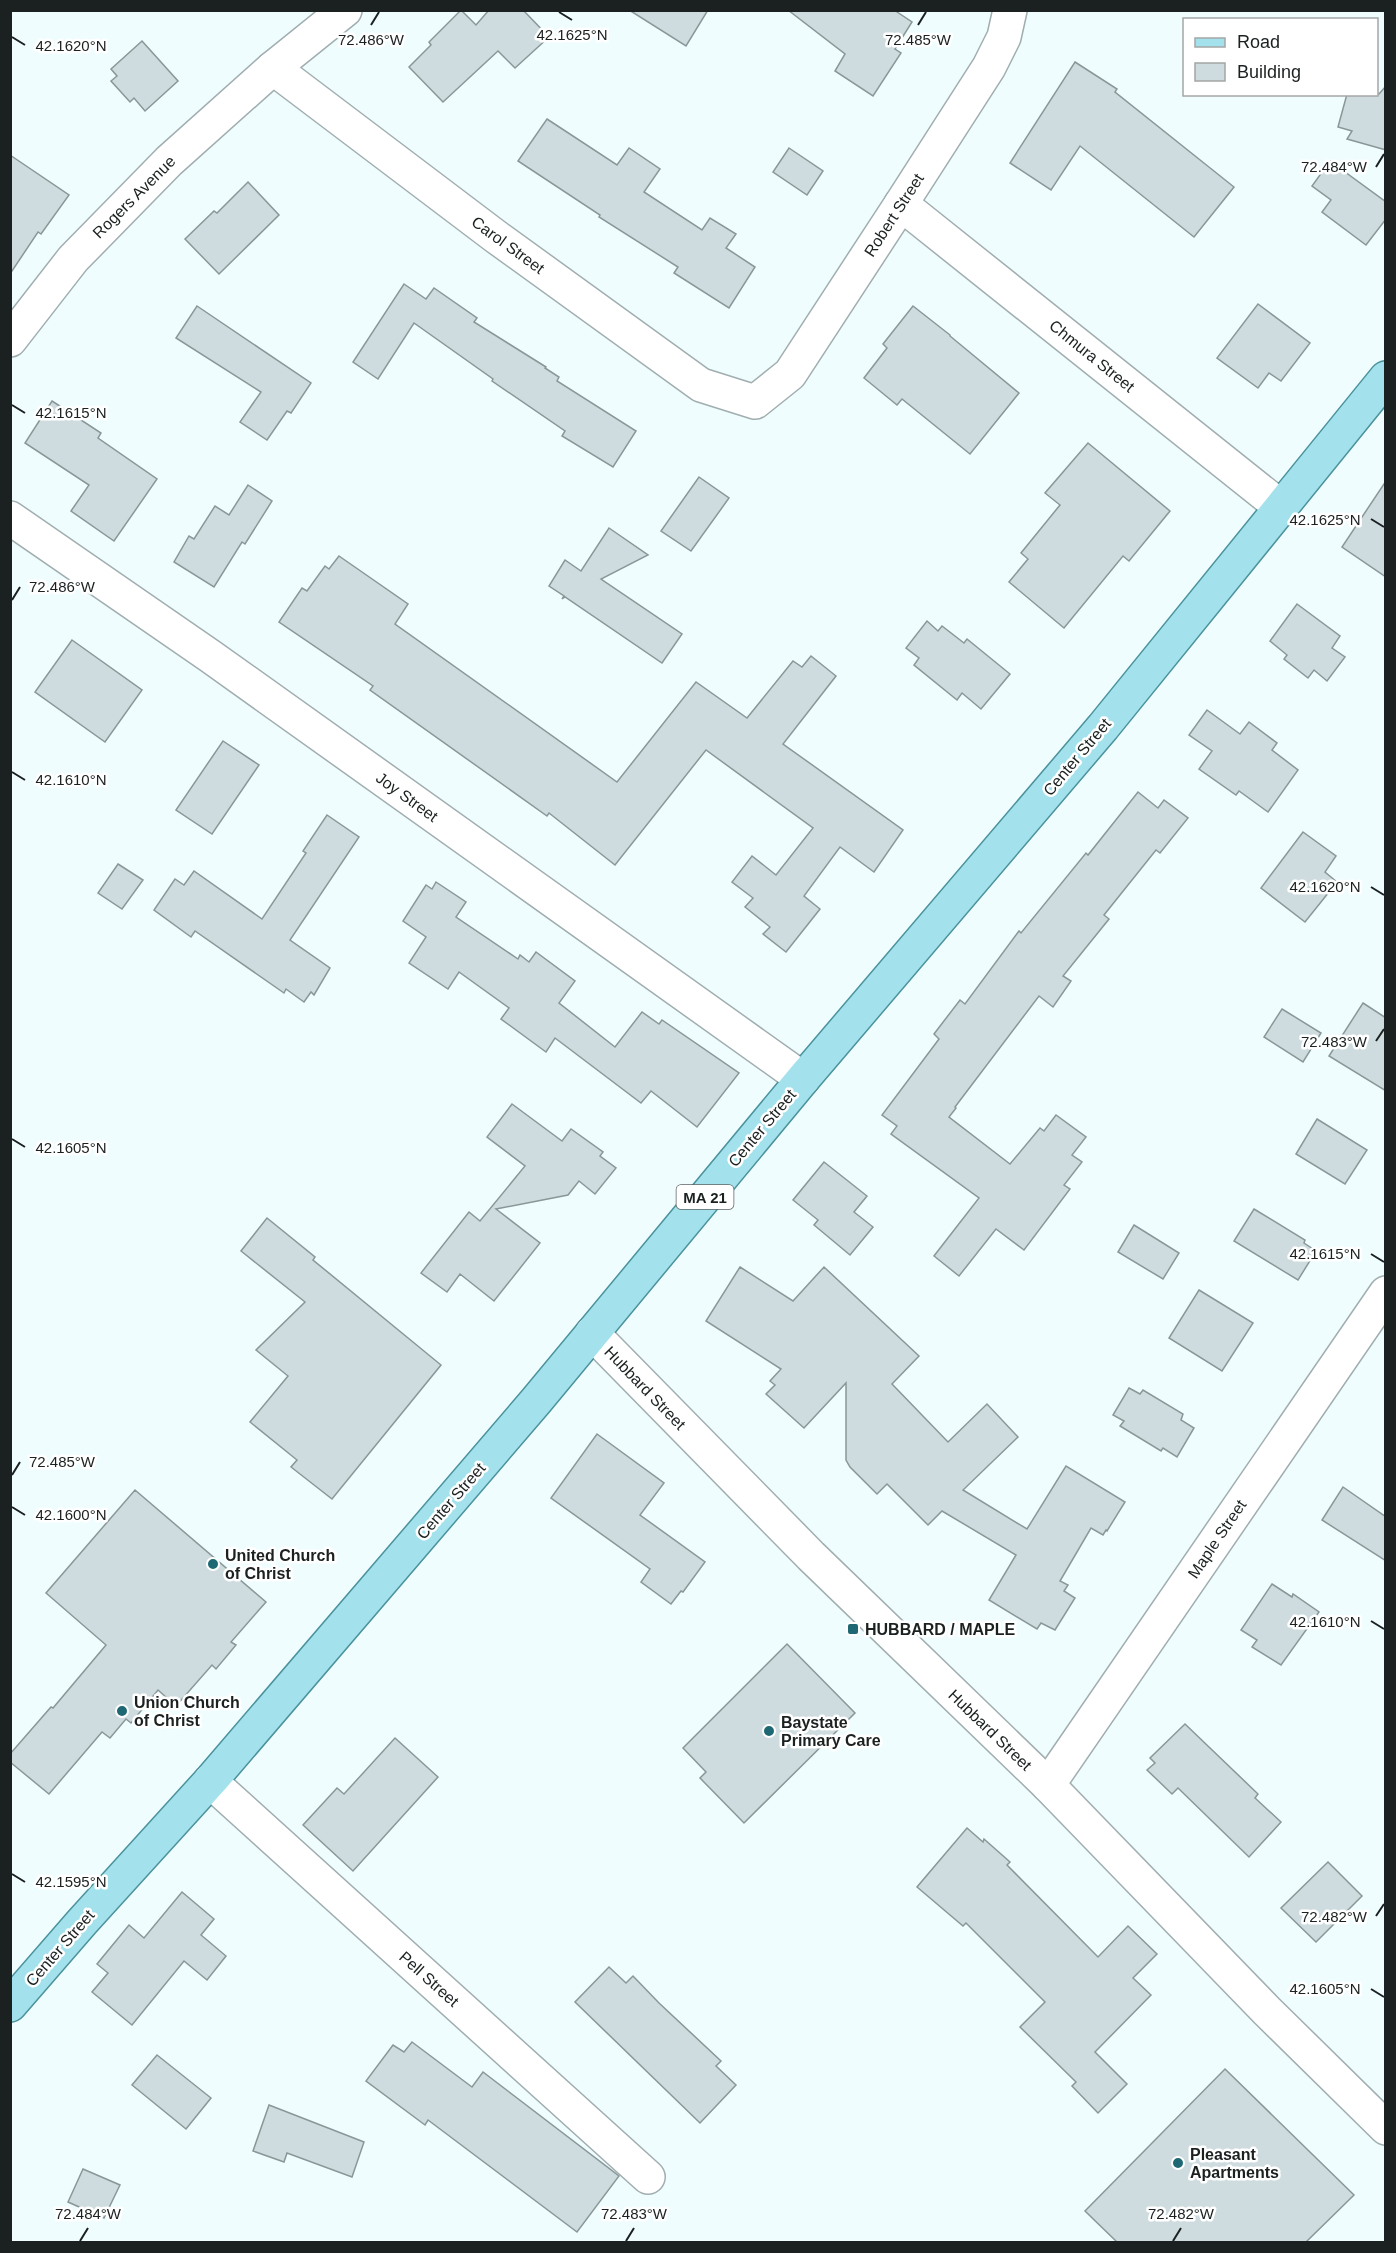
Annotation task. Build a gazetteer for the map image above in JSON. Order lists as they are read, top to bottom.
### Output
{
  "streets": {
    "main road": ["Center Street", "MA 21"],
    "street": [
      "Rogers Avenue",
      "Robert Street",
      "Carol Street",
      "Chmura Street",
      "Joy Street",
      "Hubbard Street",
      "Maple Street",
      "Pell Street"
    ]
  },
  "crossings": [
    ["Rogers Avenue", "Carol Street"],
    ["Robert Street", "Carol Street"],
    ["Robert Street", "Chmura Street"],
    ["Chmura Street", "Center Street"],
    ["Center Street", "Joy Street"],
    ["Center Street", "Hubbard Street"],
    ["Center Street", "Pell Street"],
    ["Hubbard Street", "Maple Street"]
  ],
  "places": {
    "other": [
      "United Church of Christ",
      "Union Church of Christ",
      "Baystate Primary Care",
      "Pleasant Apartments"
    ],
    "transit": ["HUBBARD / MAPLE"]
  },
  "legend": ["Road", "Building"],
  "coordinates": [
    "42.1625°N",
    "72.486°W",
    "72.485°W",
    "42.1620°N",
    "72.484°W",
    "42.1615°N",
    "42.1610°N",
    "72.483°W",
    "42.1605°N",
    "42.1600°N",
    "42.1595°N",
    "72.482°W"
  ]
}
